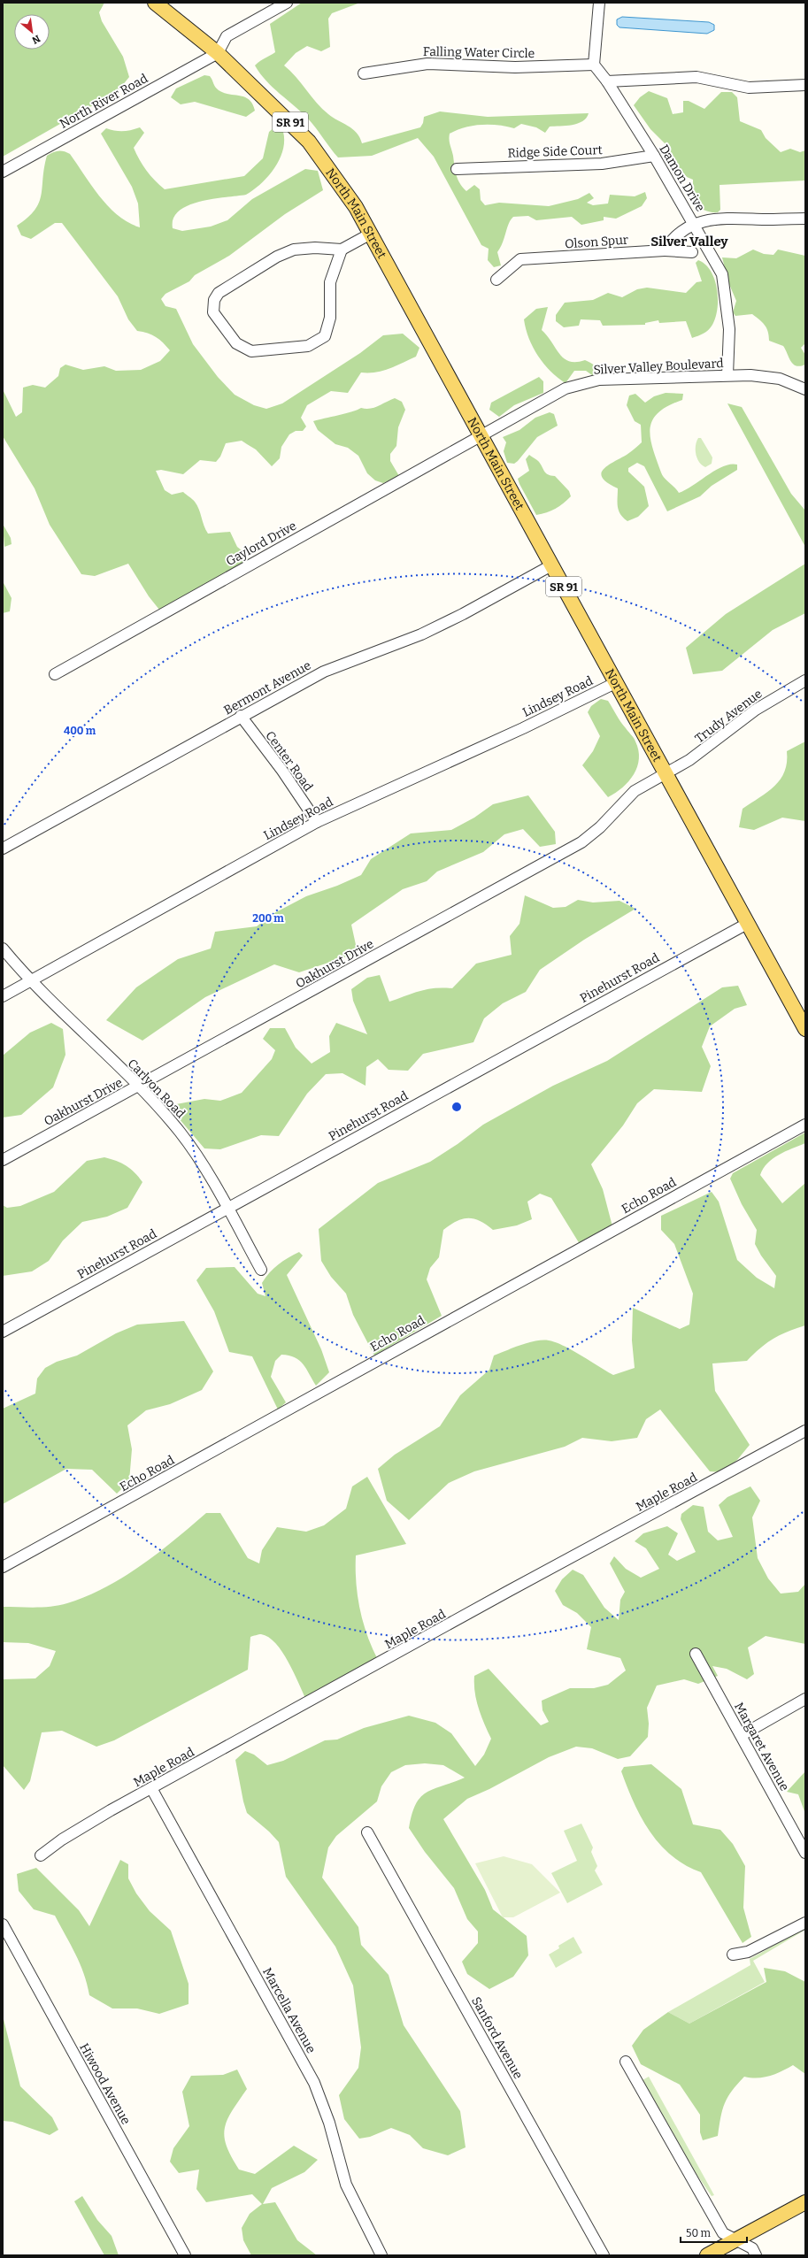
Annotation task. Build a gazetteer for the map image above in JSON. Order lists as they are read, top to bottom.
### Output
{
  "streets": {
    "main road": ["SR 91", "North Main Street"],
    "street": [
      "Falling Water Circle",
      "North River Road",
      "Ridge Side Court",
      "Damon Drive",
      "Olson Spur",
      "Silver Valley Boulevard",
      "Gaylord Drive",
      "Bermont Avenue",
      "Lindsey Road",
      "Trudy Avenue",
      "Center Road",
      "Oakhurst Drive",
      "Pinehurst Road",
      "Carlyon Road",
      "Echo Road",
      "Maple Road",
      "Margaret Avenue",
      "Marcella Avenue",
      "Sanford Avenue",
      "Hiwood Avenue"
    ]
  },
  "crossings": [
    ["Falling Water Circle", "Damon Drive"],
    ["North River Road", "North Main Street"],
    ["Ridge Side Court", "Damon Drive"],
    ["Damon Drive", "Silver Valley Boulevard"],
    ["North Main Street", "Silver Valley Boulevard"],
    ["North Main Street", "Gaylord Drive"],
    ["North Main Street", "Bermont Avenue"],
    ["North Main Street", "Lindsey Road"],
    ["North Main Street", "Trudy Avenue"],
    ["North Main Street", "Oakhurst Drive"],
    ["North Main Street", "Pinehurst Road"],
    ["Silver Valley Boulevard", "Gaylord Drive"],
    ["Bermont Avenue", "Center Road"],
    ["Lindsey Road", "Center Road"],
    ["Lindsey Road", "Carlyon Road"],
    ["Trudy Avenue", "Oakhurst Drive"],
    ["Oakhurst Drive", "Carlyon Road"],
    ["Pinehurst Road", "Carlyon Road"],
    ["Maple Road", "Marcella Avenue"]
  ],
  "districts": ["Silver Valley"],
  "scale_bar": "50 m",
  "north": "bottom right",
  "rings": ["400 m", "200 m"]
}
